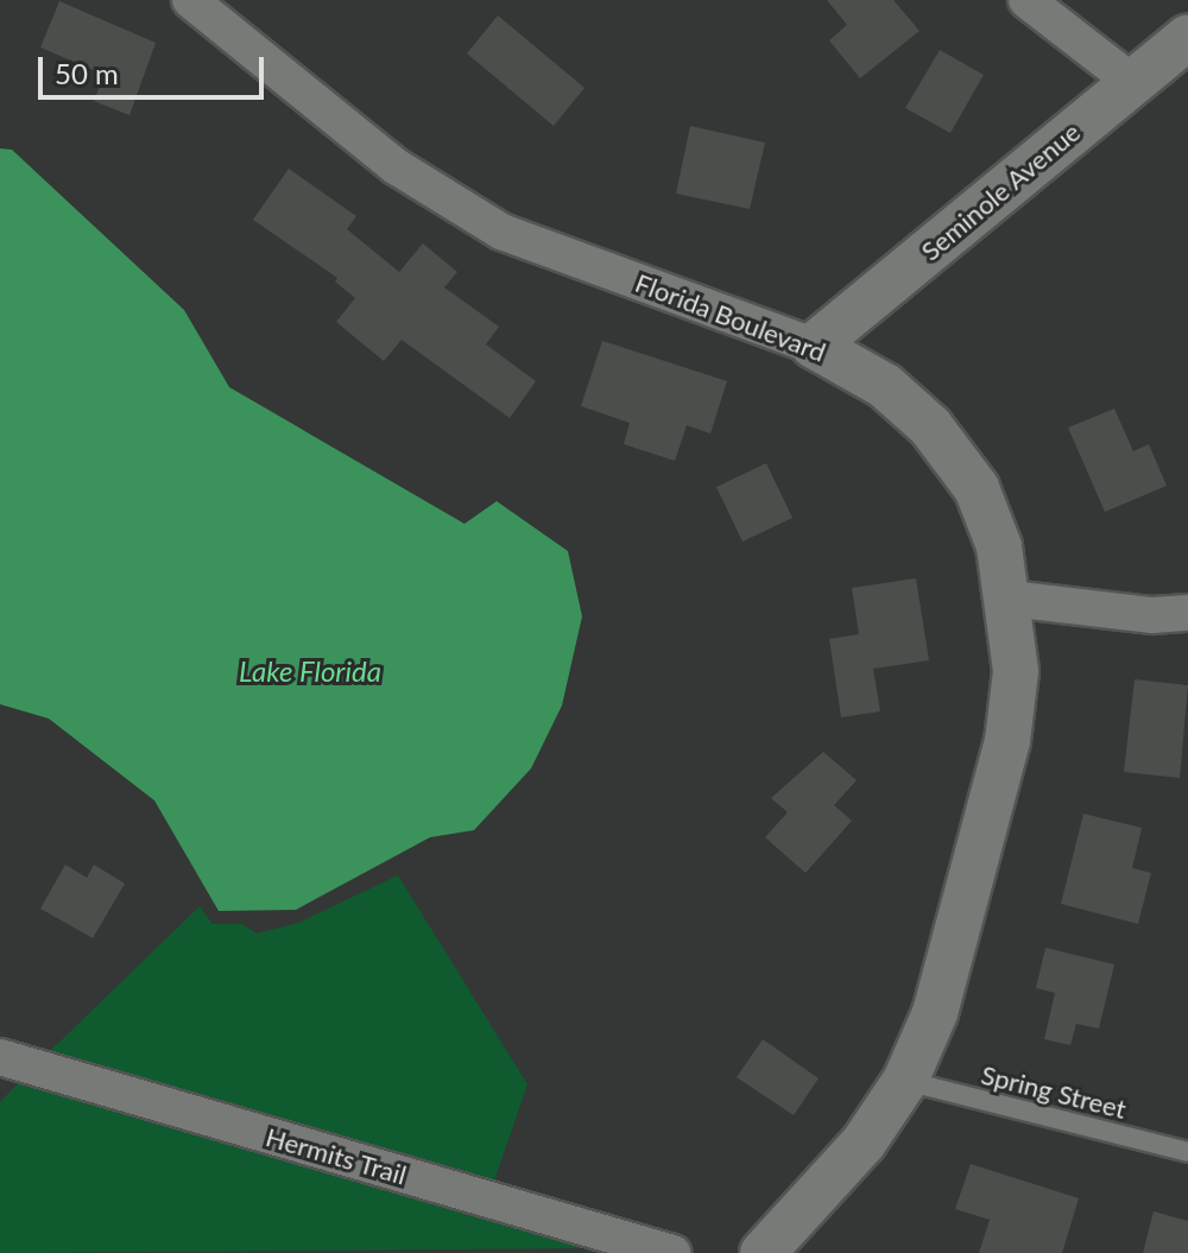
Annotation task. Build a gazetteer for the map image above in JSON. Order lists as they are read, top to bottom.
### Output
{
  "streets": {
    "street": ["Seminole Avenue", "Florida Boulevard", "Hermits Trail"],
    "lane": ["Spring Street"]
  },
  "crossings": [
    ["Seminole Avenue", "Florida Boulevard"],
    ["Florida Boulevard", "Spring Street"]
  ],
  "water": ["Lake Florida"],
  "scale_bar": "50 m"
}
